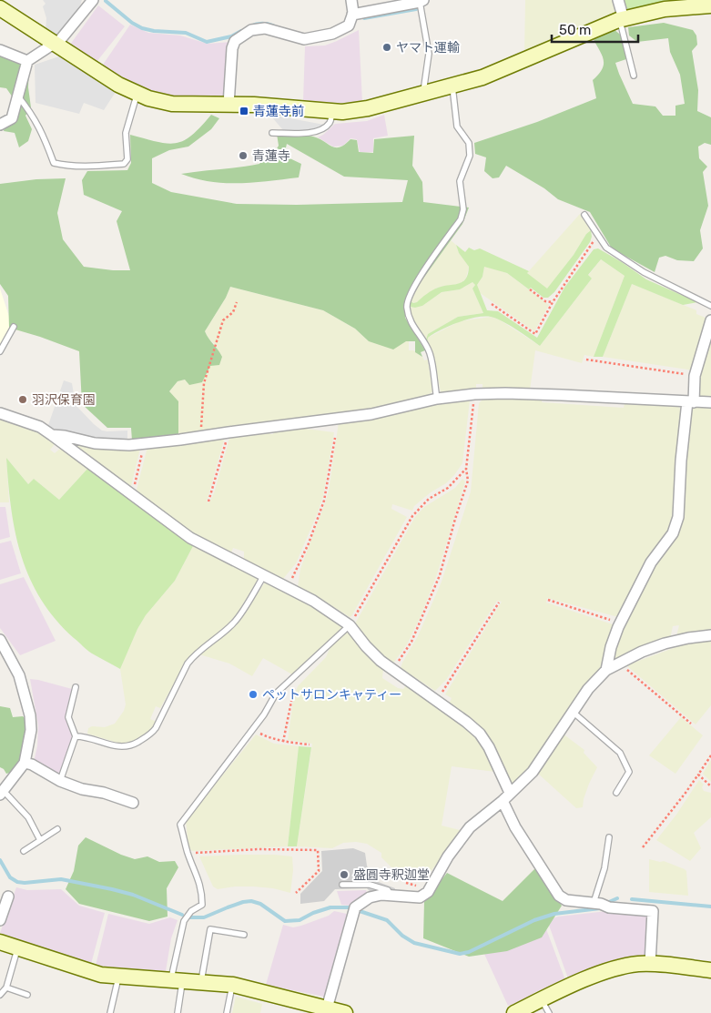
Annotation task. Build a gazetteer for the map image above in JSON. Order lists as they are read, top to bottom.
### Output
{
  "places": {
    "other": [
      "ヤマト運輸",
      "青蓮寺",
      "羽沢保育園",
      "ペットサロンキャティー",
      "盛圓寺釈迦堂"
    ],
    "transit": ["青蓮寺前"]
  },
  "scale_bar": "50 m"
}
